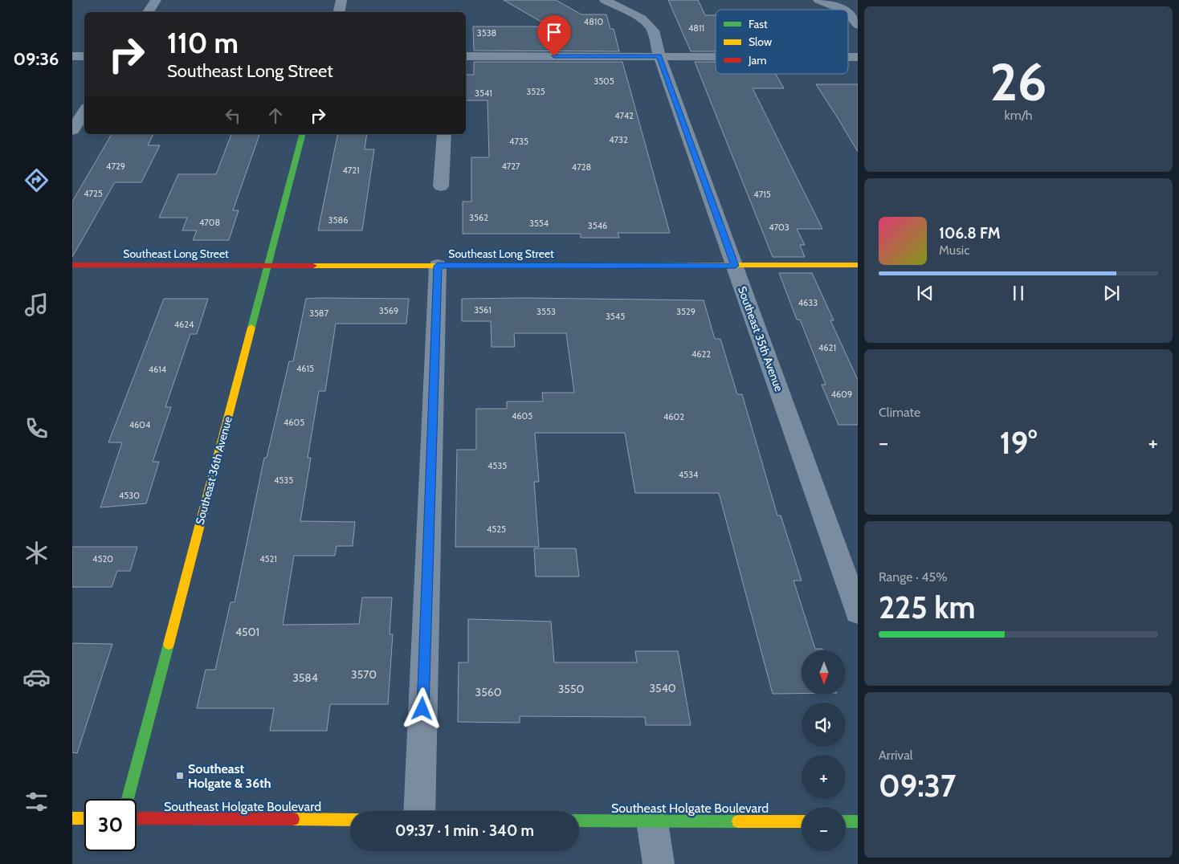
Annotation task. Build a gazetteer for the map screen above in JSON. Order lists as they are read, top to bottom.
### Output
{
  "streets": {
    "street": [
      "Southeast Long Street",
      "Southeast 35th Avenue",
      "Southeast 36th Avenue",
      "Southeast Holgate Boulevard"
    ]
  },
  "crossings": [
    ["Southeast Long Street", "Southeast 35th Avenue"],
    ["Southeast Long Street", "Southeast 36th Avenue"]
  ],
  "places": {
    "transit": ["Southeast Holgate & 36th"]
  },
  "house_numbers": [
    "4810",
    "4811",
    "3538",
    "3505",
    "3525",
    "3541",
    "4742",
    "4732",
    "4735",
    "4729",
    "4727",
    "4728",
    "4721",
    "4725",
    "4715",
    "3562",
    "3586",
    "4708",
    "3554",
    "3546",
    "4703",
    "4633",
    "3561",
    "3569",
    "3553",
    "3529",
    "3587",
    "3545",
    "4624",
    "4621",
    "4622",
    "4615",
    "4614",
    "4609",
    "4605",
    "4602",
    "4605",
    "4604",
    "4535",
    "4534",
    "4535",
    "4530",
    "4525",
    "4520",
    "4521",
    "4501",
    "3570",
    "3584",
    "3540",
    "3550",
    "3560"
  ],
  "legend": ["Fast", "Slow", "Jam"],
  "north": "bottom",
  "page": {
    "tabs": "09:36",
    "tile": [
      ["26", "km/h"],
      "Climate",
      ["Range · 45%", "225 km"],
      ["Arrival", "09:37"]
    ],
    "turn": ["110 m", "Southeast Long Street"],
    "song": ["106.8 FM", "Music"],
    "heat": ["−", "19°", "+"],
    "map_buttons": ["+", "−"],
    "limit": "30",
    "trip": "09:37 · 1 min · 340 m"
  }
}
